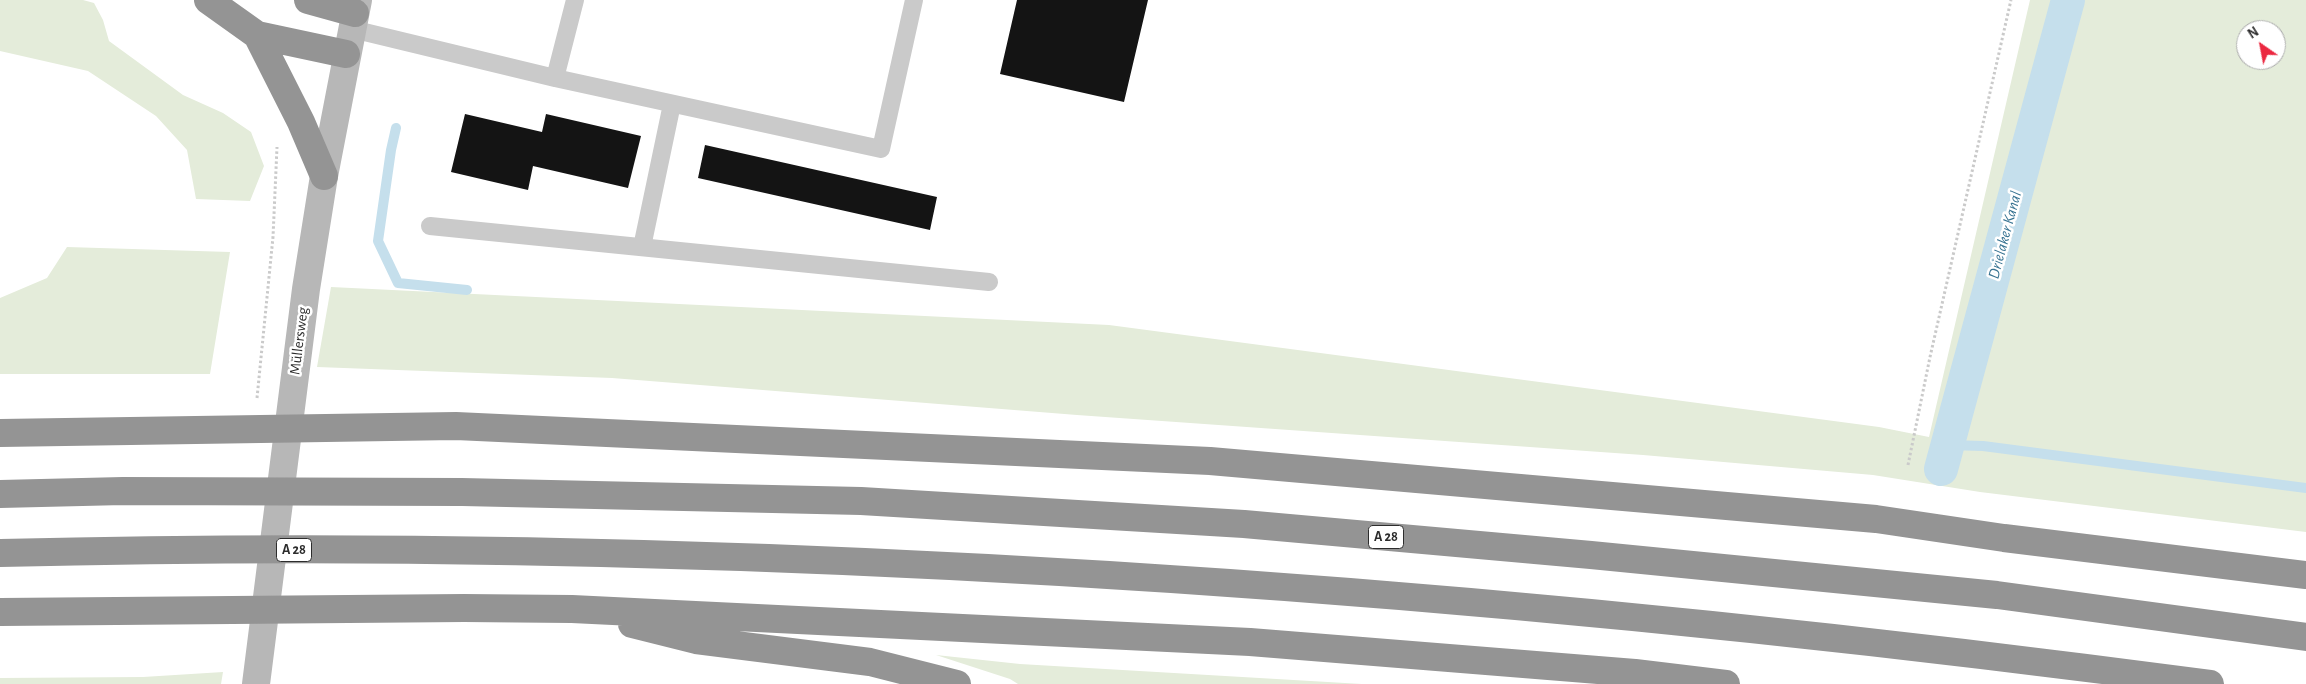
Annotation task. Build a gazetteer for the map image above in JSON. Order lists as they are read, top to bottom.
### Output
{
  "streets": {
    "highway": ["A 28"],
    "main road": ["Müllersweg"]
  },
  "water": ["Drielaker Kanal"],
  "north": "top left"
}
